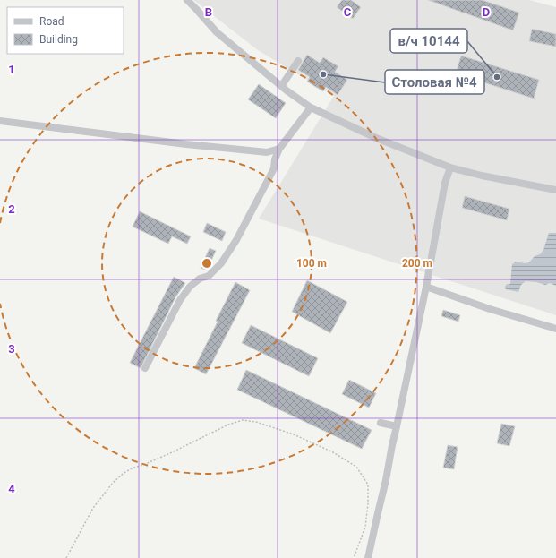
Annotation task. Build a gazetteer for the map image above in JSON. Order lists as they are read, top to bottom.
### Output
{
  "places": ["Столовая №4", "в/ч 10144"],
  "legend": ["Road", "Building"],
  "grid": {
    "columns": ["B", "C", "D"],
    "rows": [
      "1",
      "2",
      "3",
      "4"
    ]
  },
  "rings": ["100 m", "200 m"]
}
